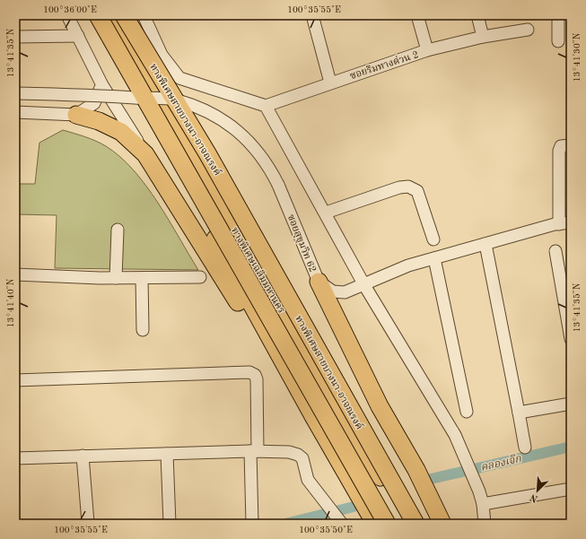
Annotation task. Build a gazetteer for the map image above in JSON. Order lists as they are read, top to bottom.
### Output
{
  "streets": {
    "highway": ["ทางพิเศษสายบางนา-อาจณรงค์", "ทางพิเศษเฉลิมมหานคร"],
    "street": ["ซอยริมทางด่วน 2", "ซอยสุขุมวิท 62"]
  },
  "water": ["คลองเจ๊ก"],
  "north": "bottom left",
  "coordinates": [
    "100°36'00\"E",
    "100°35'55\"E",
    "13°41'35\"N",
    "13°41'30\"N",
    "13°41'40\"N",
    "100°35'50\"E"
  ]
}
